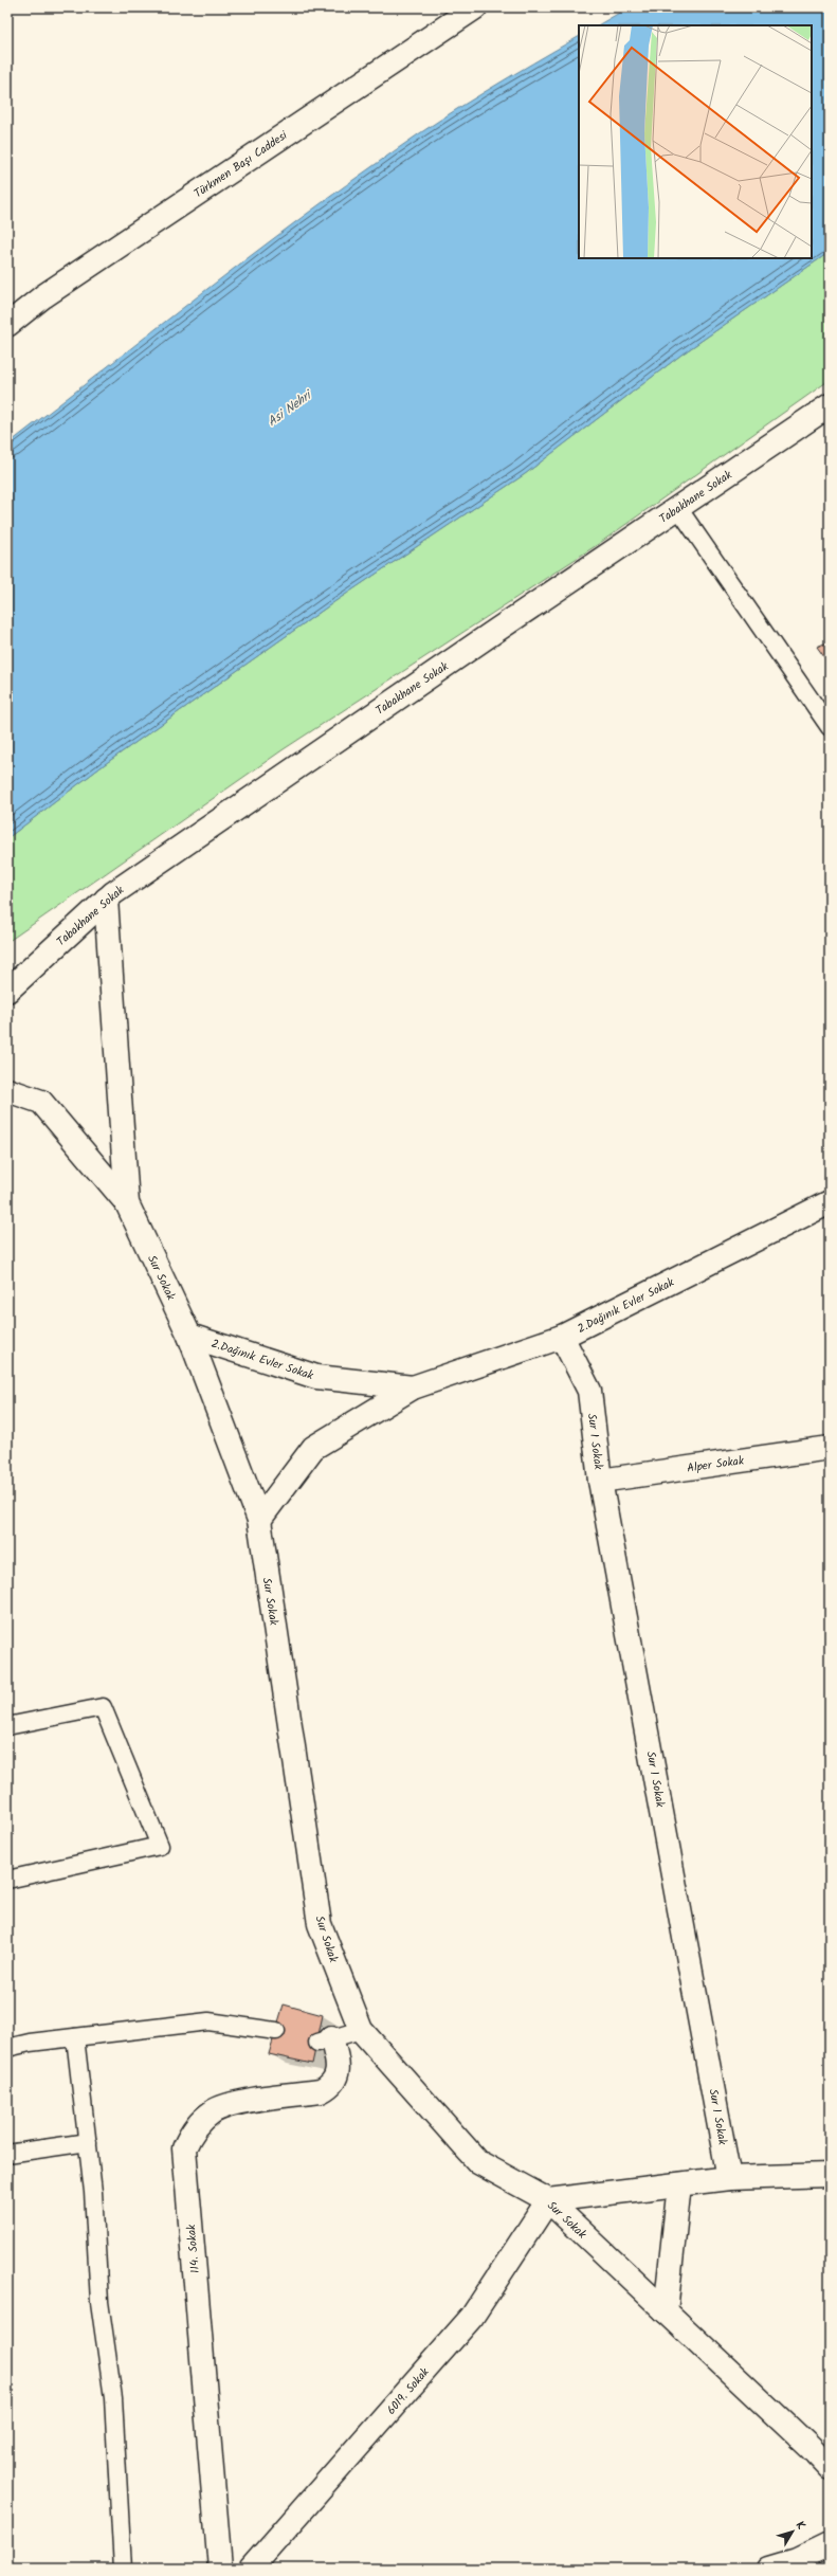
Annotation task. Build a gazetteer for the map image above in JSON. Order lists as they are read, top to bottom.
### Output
{
  "streets": {
    "street": [
      "Türkmen Başı Caddesi",
      "Tabakhane Sokak",
      "Sur Sokak",
      "2.Dağınık Evler Sokak",
      "Sur 1 Sokak",
      "Alper Sokak",
      "114. Sokak",
      "6019. Sokak"
    ]
  },
  "crossings": [
    ["Tabakhane Sokak", "Sur Sokak"],
    ["Sur Sokak", "2.Dağınık Evler Sokak"],
    ["Sur Sokak", "6019. Sokak"],
    ["2.Dağınık Evler Sokak", "Sur 1 Sokak"],
    ["Sur 1 Sokak", "Alper Sokak"]
  ],
  "water": ["Asi Nehri"],
  "north": "top right"
}
